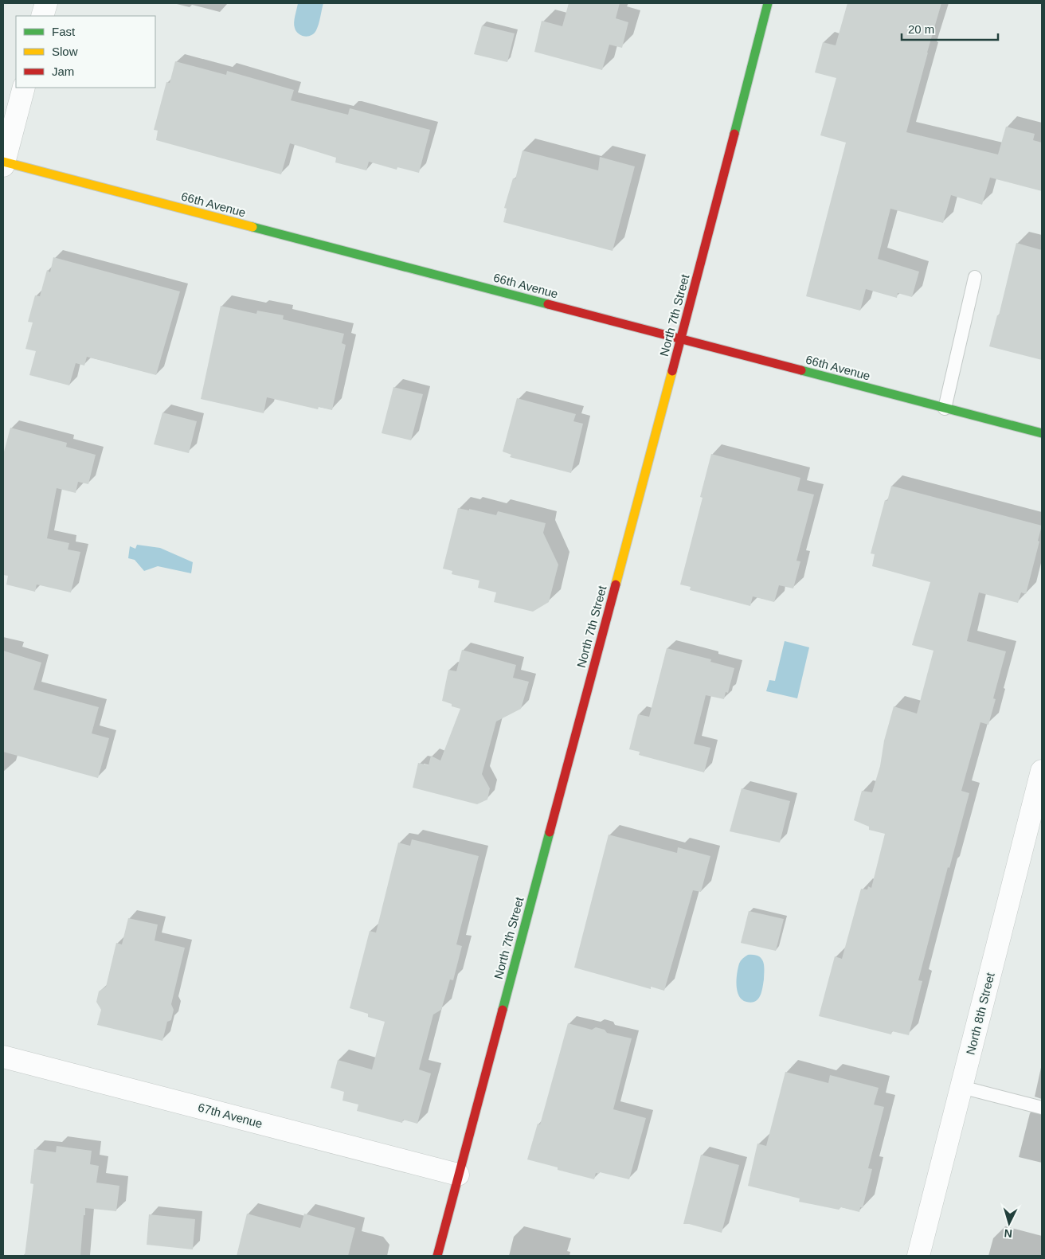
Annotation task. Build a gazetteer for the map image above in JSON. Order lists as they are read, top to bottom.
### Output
{
  "streets": {
    "street": [
      "66th Avenue",
      "North 7th Street",
      "North 8th Street",
      "67th Avenue"
    ]
  },
  "crossings": [
    ["66th Avenue", "North 7th Street"],
    ["North 7th Street", "67th Avenue"]
  ],
  "legend": ["Fast", "Slow", "Jam"],
  "scale_bar": "20 m",
  "north": "bottom"
}
